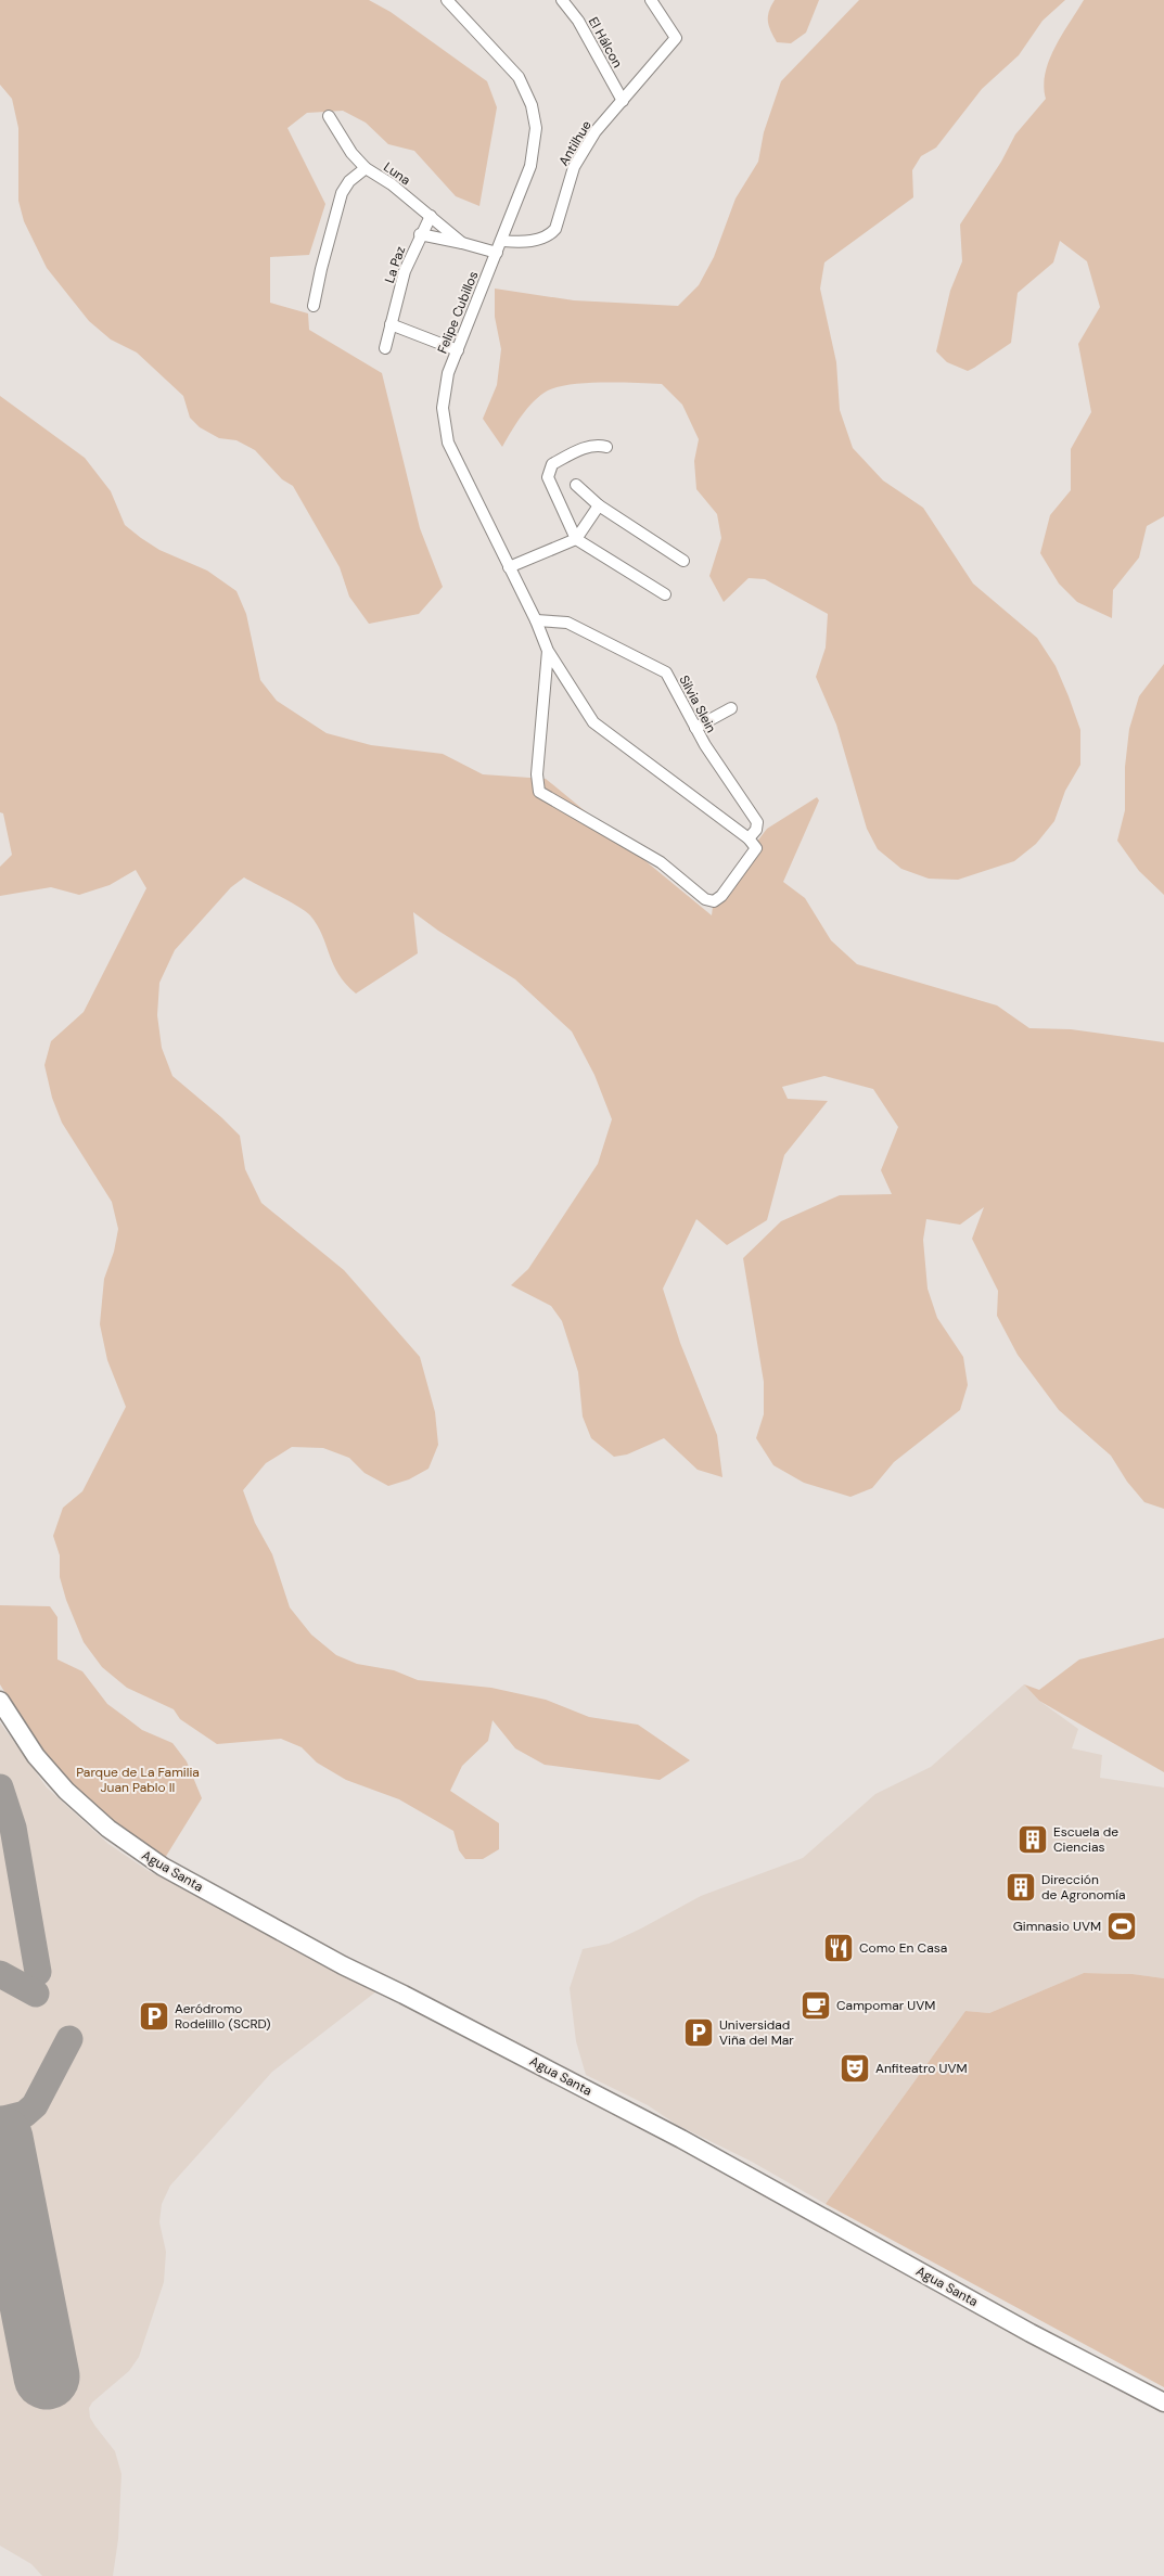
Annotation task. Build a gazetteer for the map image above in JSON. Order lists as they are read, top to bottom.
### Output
{
  "streets": {
    "main road": ["Agua Santa"],
    "street": [
      "El Hálcon",
      "Antilhue",
      "Luna",
      "La Paz",
      "Felipe Cubillos",
      "Silvia Slein"
    ]
  },
  "crossings": [
    ["El Hálcon", "Antilhue"],
    ["Antilhue", "Felipe Cubillos"],
    ["Luna", "La Paz"],
    ["Luna", "Felipe Cubillos"],
    ["Felipe Cubillos", "Silvia Slein"]
  ],
  "parks": ["Parque de La Familia Juan Pablo II"],
  "places": {
    "building": ["Escuela de Ciencias", "Dirección de Agronomía"],
    "sports": ["Gimnasio UVM"],
    "restaurant": ["Como En Casa"],
    "cafe": ["Campomar UVM"],
    "parking": ["Aeródromo Rodelillo (SCRD)", "Universidad Viña del Mar"],
    "theatre": ["Anfiteatro UVM"]
  }
}
